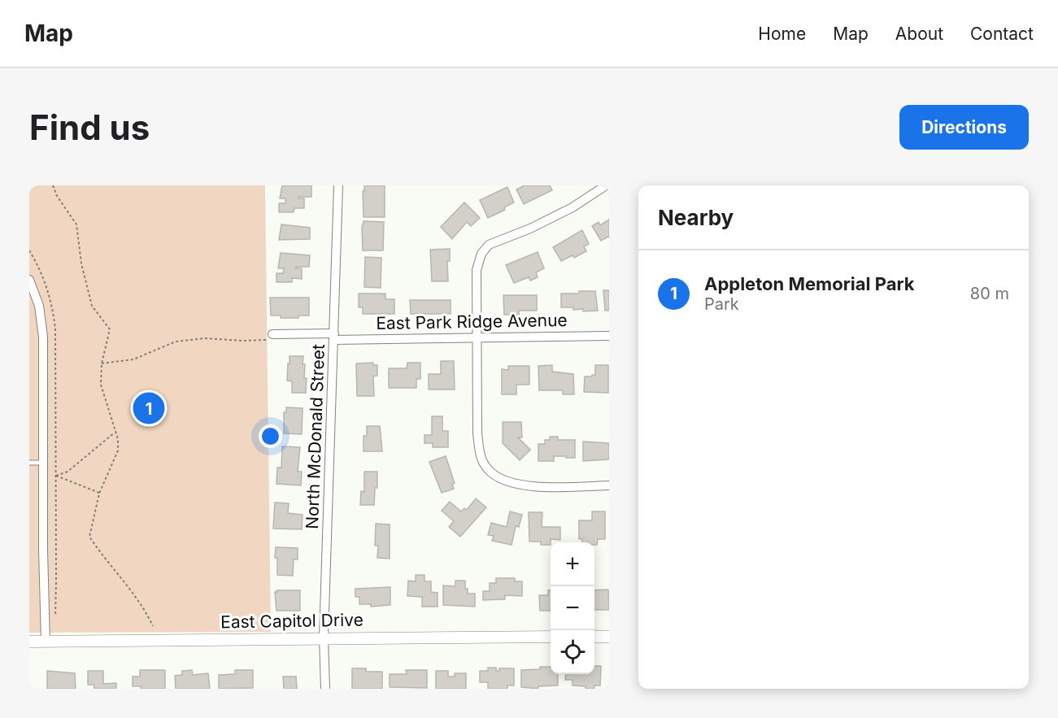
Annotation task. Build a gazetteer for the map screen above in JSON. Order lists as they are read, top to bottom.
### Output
{
  "streets": {
    "street": ["East Park Ridge Avenue", "North McDonald Street", "East Capitol Drive"]
  },
  "crossings": [
    ["East Park Ridge Avenue", "North McDonald Street"],
    ["North McDonald Street", "East Capitol Drive"]
  ],
  "page": {
    "header": "Map",
    "nav": [
      "Home",
      "Map",
      "About",
      "Contact"
    ],
    "buttons": "Directions",
    "title": "Find us",
    "heading": "Nearby",
    "list": [
      {
        "mark": "1",
        "name": "Appleton Memorial Park",
        "note": "Park",
        "value": "80 m"
      }
    ],
    "pins": "1",
    "map_buttons": ["+", "−"]
  }
}
